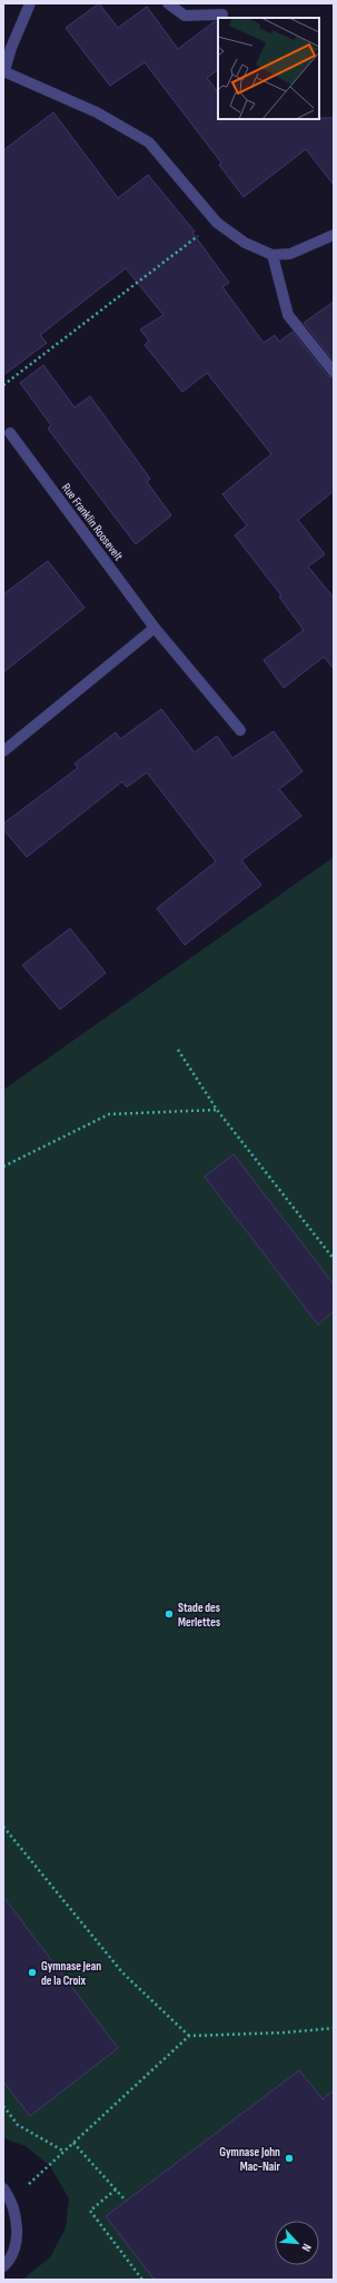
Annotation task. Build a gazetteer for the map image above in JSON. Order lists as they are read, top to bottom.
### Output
{
  "streets": {
    "street": ["Rue Franklin Roosevelt"]
  },
  "places": ["Stade des Merlettes", "Gymnase Jean de la Croix", "Gymnase John Mac-Nair"],
  "north": "bottom right"
}
